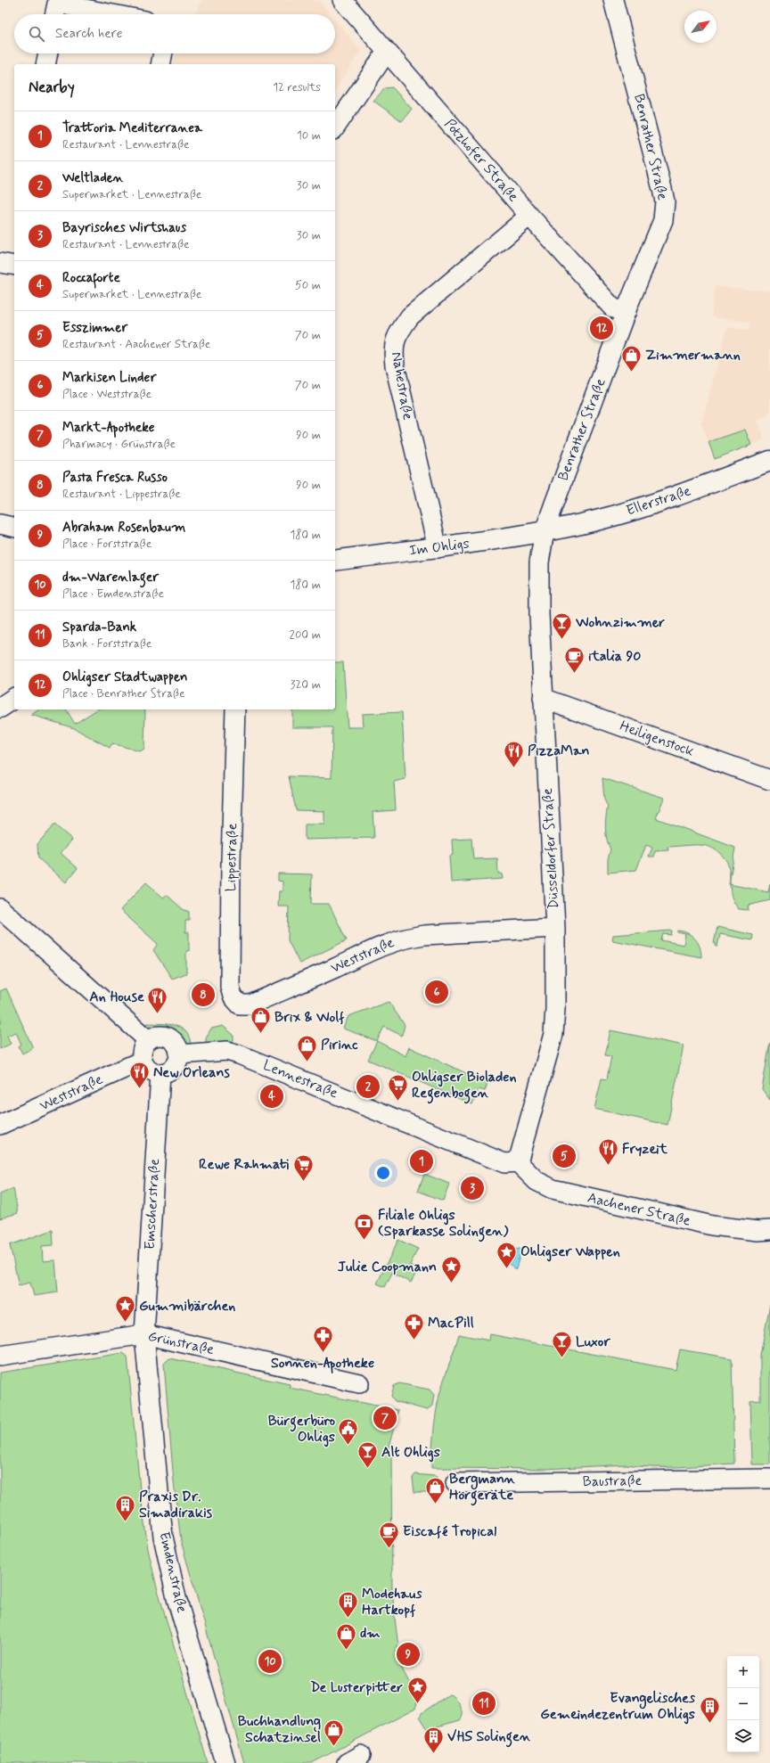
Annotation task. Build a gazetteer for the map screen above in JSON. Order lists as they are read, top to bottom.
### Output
{
  "streets": {
    "main road": ["Ellerstraße", "Im Ohligs"],
    "street": [
      "Benrather Straße",
      "Potzhofer Straße",
      "Nahestraße",
      "Heiligenstock",
      "Düsseldorfer Straße",
      "Lippestraße",
      "Weststraße",
      "Lennestraße",
      "Emscherstraße",
      "Aachener Straße",
      "Grünstraße",
      "Baustraße",
      "Emdenstraße"
    ]
  },
  "crossings": [
    ["Benrather Straße", "Potzhofer Straße"],
    ["Benrather Straße", "Ellerstraße"],
    ["Benrather Straße", "Im Ohligs"],
    ["Benrather Straße", "Düsseldorfer Straße"],
    ["Potzhofer Straße", "Nahestraße"],
    ["Nahestraße", "Im Ohligs"],
    ["Ellerstraße", "Im Ohligs"],
    ["Ellerstraße", "Düsseldorfer Straße"],
    ["Im Ohligs", "Düsseldorfer Straße"],
    ["Heiligenstock", "Düsseldorfer Straße"],
    ["Düsseldorfer Straße", "Weststraße"],
    ["Düsseldorfer Straße", "Lennestraße"],
    ["Düsseldorfer Straße", "Aachener Straße"],
    ["Lippestraße", "Weststraße"],
    ["Weststraße", "Lennestraße"],
    ["Weststraße", "Emscherstraße"],
    ["Lennestraße", "Emscherstraße"],
    ["Lennestraße", "Aachener Straße"],
    ["Emscherstraße", "Grünstraße"],
    ["Emscherstraße", "Emdenstraße"],
    ["Grünstraße", "Emdenstraße"]
  ],
  "places": {
    "shop": [
      "Zimmermann",
      "Brix & Wolf",
      "Pirinc",
      "Bergmann Hörgeräte",
      "dm",
      "Buchhandlung Schatzinsel"
    ],
    "bar": ["Wohnzimmer", "Luxor", "Alt Ohligs"],
    "cafe": ["italia 90", "Eiscafé Tropical"],
    "restaurant": [
      "PizzaMan",
      "An House",
      "New Orleans",
      "Fryzeit"
    ],
    "supermarket": ["Ohligser Bioladen Regenbogen", "Rewe Rahmati"],
    "bank": ["Filiale Ohligs (Sparkasse Solingen)"],
    "place": [
      "Ohligser Wappen",
      "Julie Coopmann",
      "Gummibärchen",
      "De Lusterpitter"
    ],
    "pharmacy": ["MacPill", "Sonnen-Apotheke"],
    "public building": ["Bürgerbüro Ohligs"],
    "building": [
      "Praxis Dr. Simadirakis",
      "Modehaus Hartkopf",
      "Evangelisches Gemeindezentrum Ohligs",
      "VHS Solingen"
    ]
  },
  "north": "top right",
  "page": {
    "search": "Search here",
    "heading": ["Nearby", "12 results"],
    "list": [
      {
        "mark": "1",
        "name": "Trattoria Mediterranea",
        "note": "Restaurant · Lennestraße",
        "value": "10 m"
      },
      {
        "mark": "2",
        "name": "Weltladen",
        "note": "Supermarket · Lennestraße",
        "value": "30 m"
      },
      {
        "mark": "3",
        "name": "Bayrisches Wirtshaus",
        "note": "Restaurant · Lennestraße",
        "value": "30 m"
      },
      {
        "mark": "4",
        "name": "Roccaforte",
        "note": "Supermarket · Lennestraße",
        "value": "50 m"
      },
      {
        "mark": "5",
        "name": "Esszimmer",
        "note": "Restaurant · Aachener Straße",
        "value": "70 m"
      },
      {
        "mark": "6",
        "name": "Markisen Linder",
        "note": "Place · Weststraße",
        "value": "70 m"
      },
      {
        "mark": "7",
        "name": "Markt-Apotheke",
        "note": "Pharmacy · Grünstraße",
        "value": "90 m"
      },
      {
        "mark": "8",
        "name": "Pasta Fresca Russo",
        "note": "Restaurant · Lippestraße",
        "value": "90 m"
      },
      {
        "mark": "9",
        "name": "Abraham Rosenbaum",
        "note": "Place · Forststraße",
        "value": "180 m"
      },
      {
        "mark": "10",
        "name": "dm-Warenlager",
        "note": "Place · Emdenstraße",
        "value": "180 m"
      },
      {
        "mark": "11",
        "name": "Sparda-Bank",
        "note": "Bank · Forststraße",
        "value": "200 m"
      },
      {
        "mark": "12",
        "name": "Ohligser Stadtwappen",
        "note": "Place · Benrather Straße",
        "value": "320 m"
      }
    ],
    "pins": [
      "12",
      "6",
      "8",
      "2",
      "4",
      "5",
      "1",
      "3",
      "7",
      "9",
      "10",
      "11"
    ],
    "map_buttons": ["+", "−"]
  }
}
